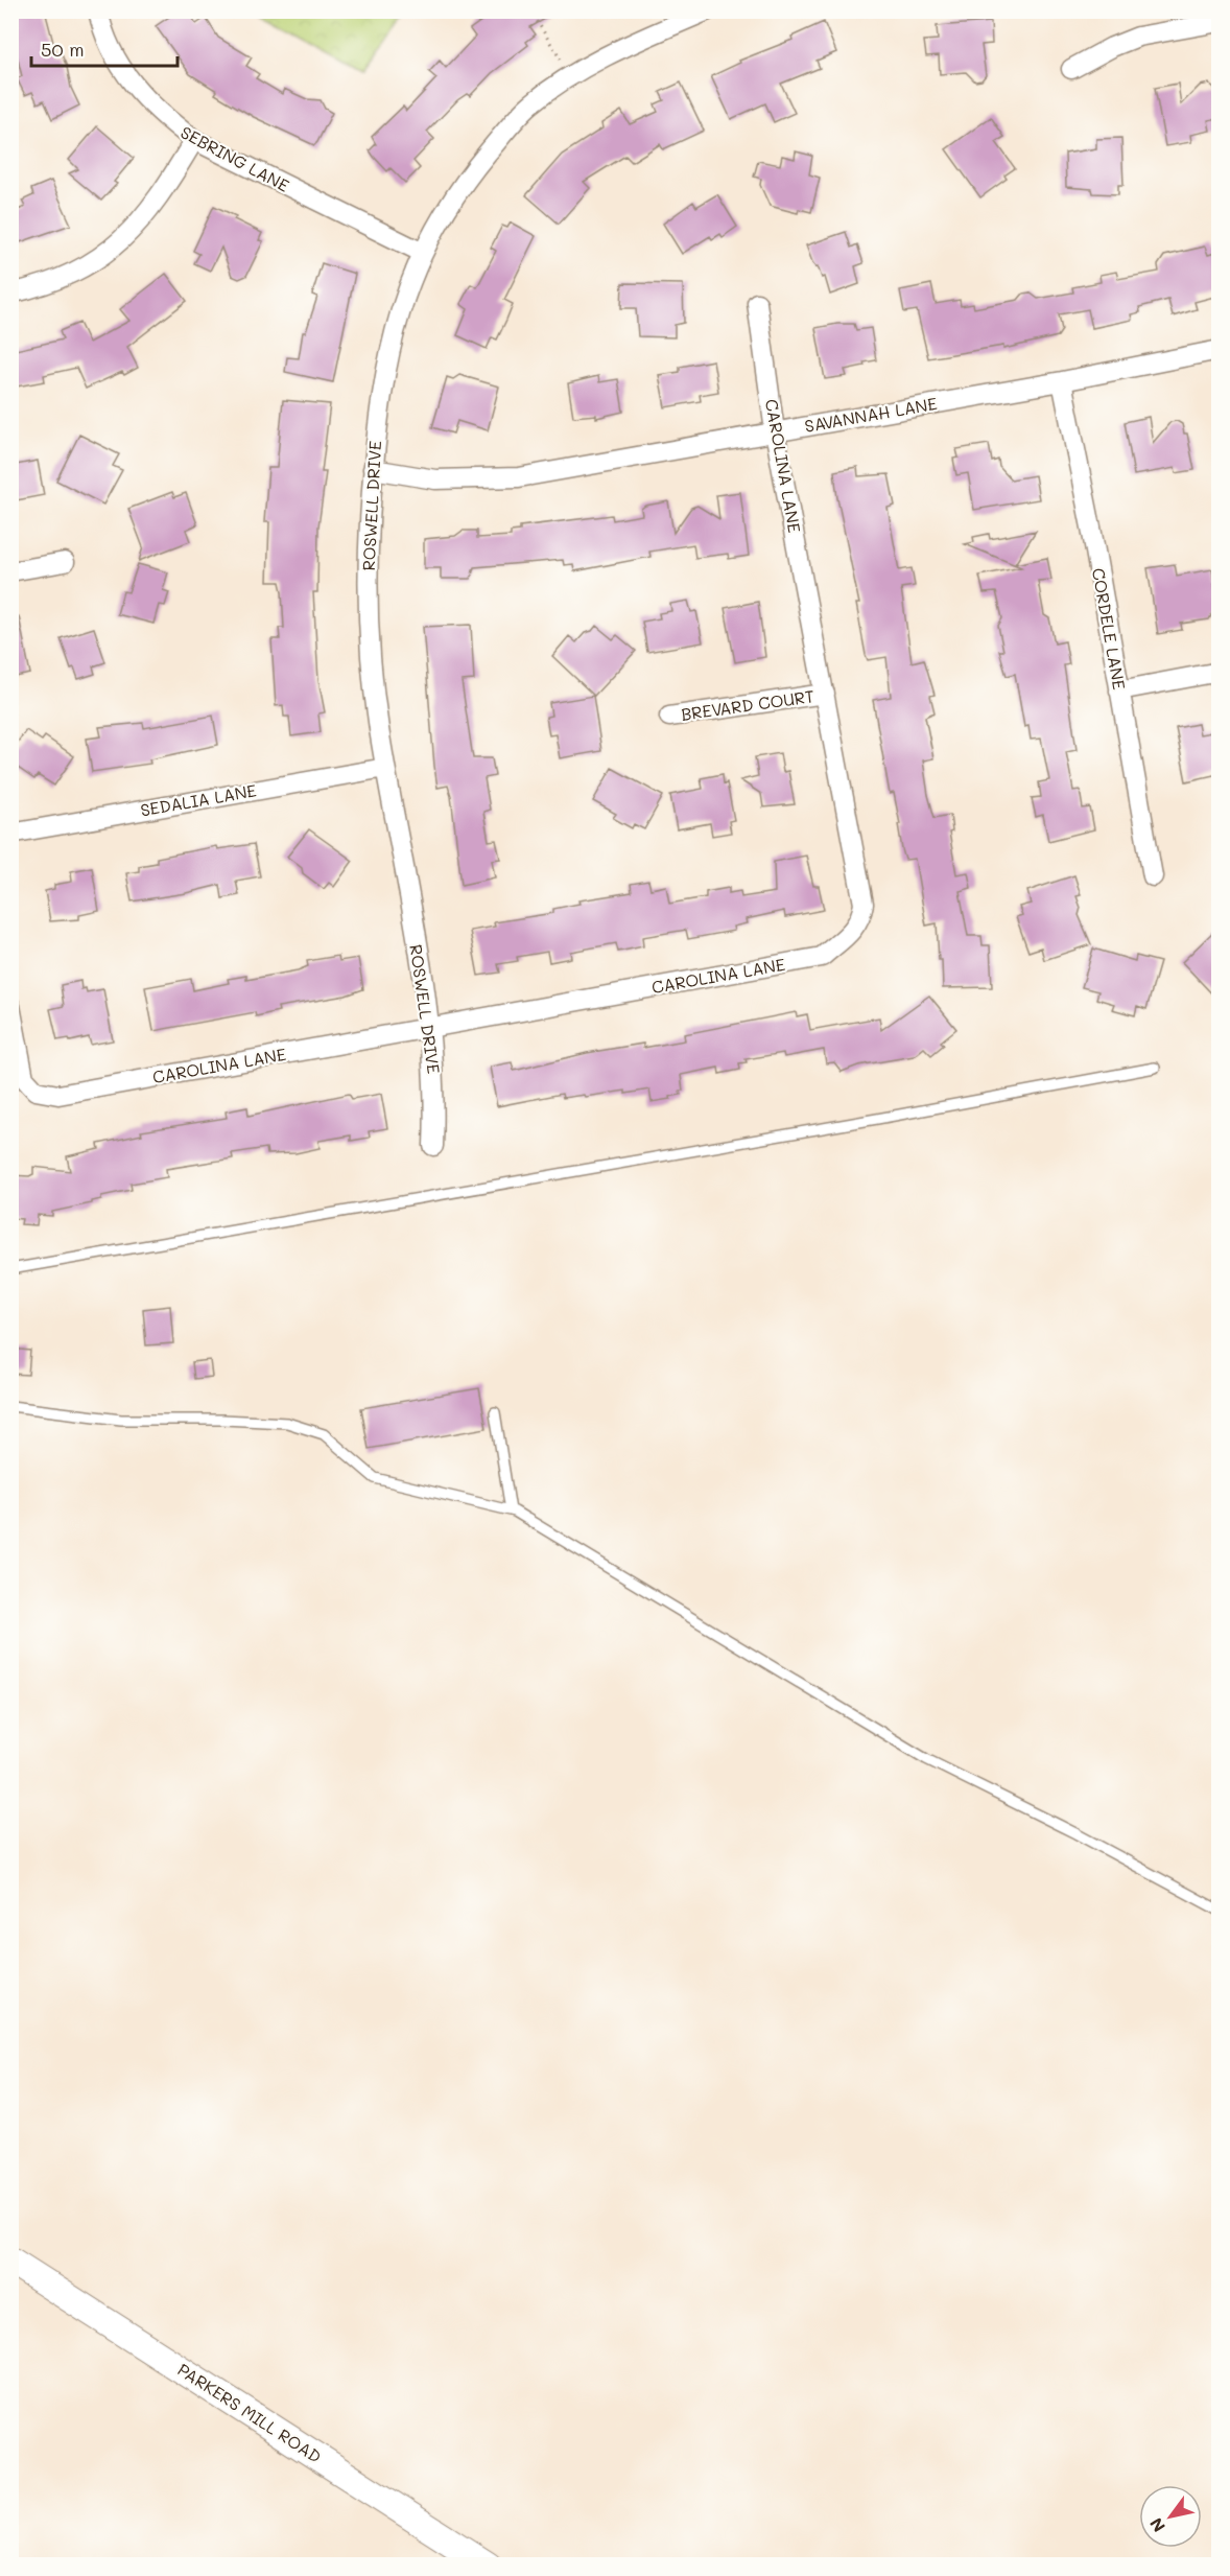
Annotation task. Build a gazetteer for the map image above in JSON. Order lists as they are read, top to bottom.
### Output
{
  "streets": {
    "main road": ["PARKERS MILL ROAD"],
    "street": [
      "SEBRING LANE",
      "SAVANNAH LANE",
      "CAROLINA LANE",
      "ROSWELL DRIVE",
      "CORDELE LANE",
      "BREVARD COURT",
      "SEDALIA LANE"
    ]
  },
  "crossings": [
    ["SEBRING LANE", "ROSWELL DRIVE"],
    ["SAVANNAH LANE", "CAROLINA LANE"],
    ["SAVANNAH LANE", "ROSWELL DRIVE"],
    ["SAVANNAH LANE", "CORDELE LANE"],
    ["CAROLINA LANE", "ROSWELL DRIVE"],
    ["CAROLINA LANE", "BREVARD COURT"],
    ["ROSWELL DRIVE", "SEDALIA LANE"]
  ],
  "scale_bar": "50 m",
  "north": "bottom left"
}
